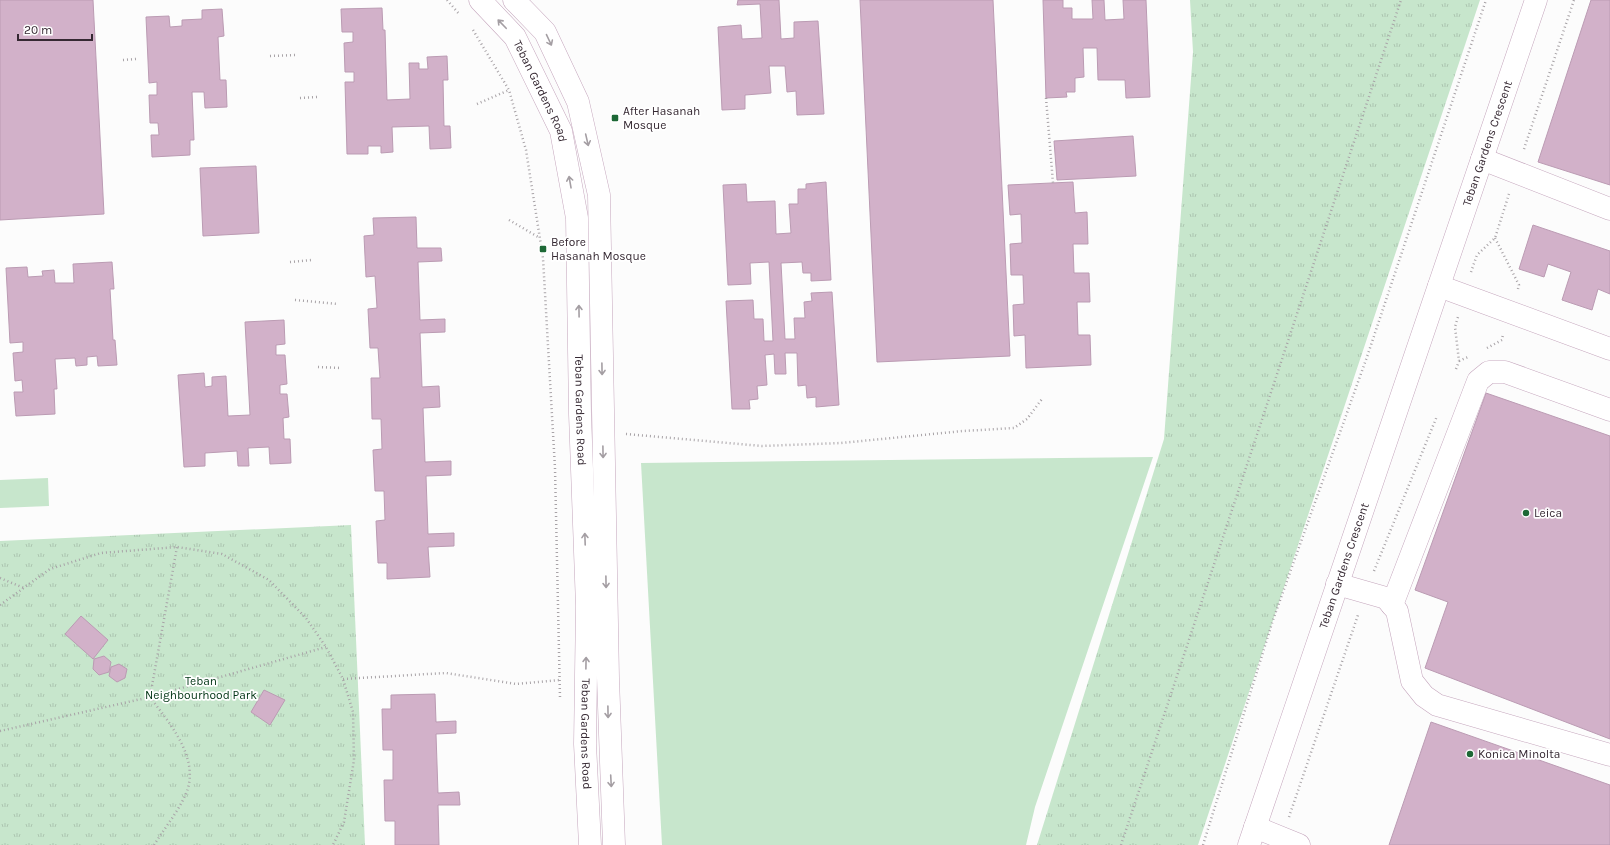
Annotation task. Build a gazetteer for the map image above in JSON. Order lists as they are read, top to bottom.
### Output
{
  "streets": {
    "street": ["Teban Gardens Road", "Teban Gardens Crescent"]
  },
  "parks": ["Teban Neighbourhood Park"],
  "places": {
    "transit": ["After Hasanah Mosque", "Before Hasanah Mosque"],
    "other": ["Leica", "Konica Minolta"]
  },
  "scale_bar": "20 m"
}
